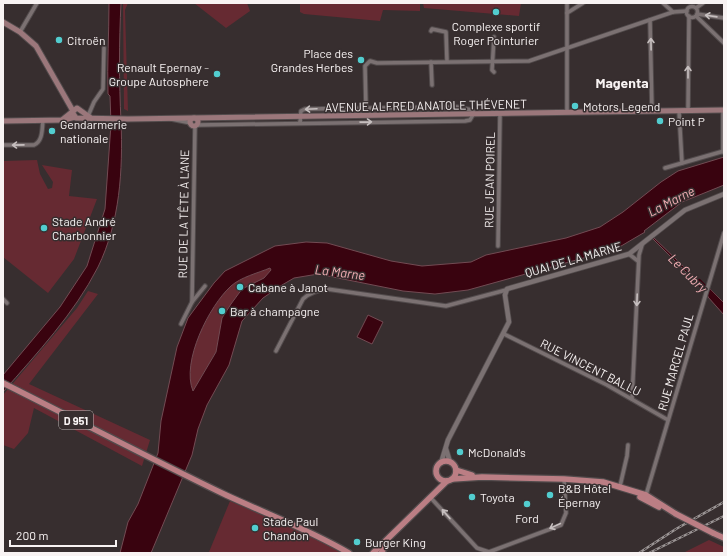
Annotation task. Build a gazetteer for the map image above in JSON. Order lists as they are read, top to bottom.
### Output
{
  "streets": {
    "main road": ["AVENUE ALFRED ANATOLE THÉVENET", "D 951"],
    "street": [
      "RUE JEAN POIREL",
      "RUE DE LA TÊTE À L'ANE",
      "QUAI DE LA MARNE",
      "RUE MARCEL PAUL",
      "RUE VINCENT BALLU"
    ]
  },
  "crossings": [
    ["AVENUE ALFRED ANATOLE THÉVENET", "RUE JEAN POIREL"],
    ["AVENUE ALFRED ANATOLE THÉVENET", "RUE DE LA TÊTE À L'ANE"],
    ["RUE MARCEL PAUL", "RUE VINCENT BALLU"]
  ],
  "districts": ["Magenta"],
  "water": ["La Marne", "Le Cubry"],
  "places": [
    "Complexe sportif Roger Pointurier",
    "Citroën",
    "Place des Grandes Herbes",
    "Renault Epernay - Groupe Autosphere",
    "Motors Legend",
    "Point P",
    "Gendarmerie nationale",
    "Stade André Charbonnier",
    "Cabane à Janot",
    "Bar à champagne",
    "McDonald's",
    "B&B Hôtel Épernay",
    "Toyota",
    "Ford",
    "Stade Paul Chandon",
    "Burger King"
  ],
  "scale_bar": "200 m"
}
